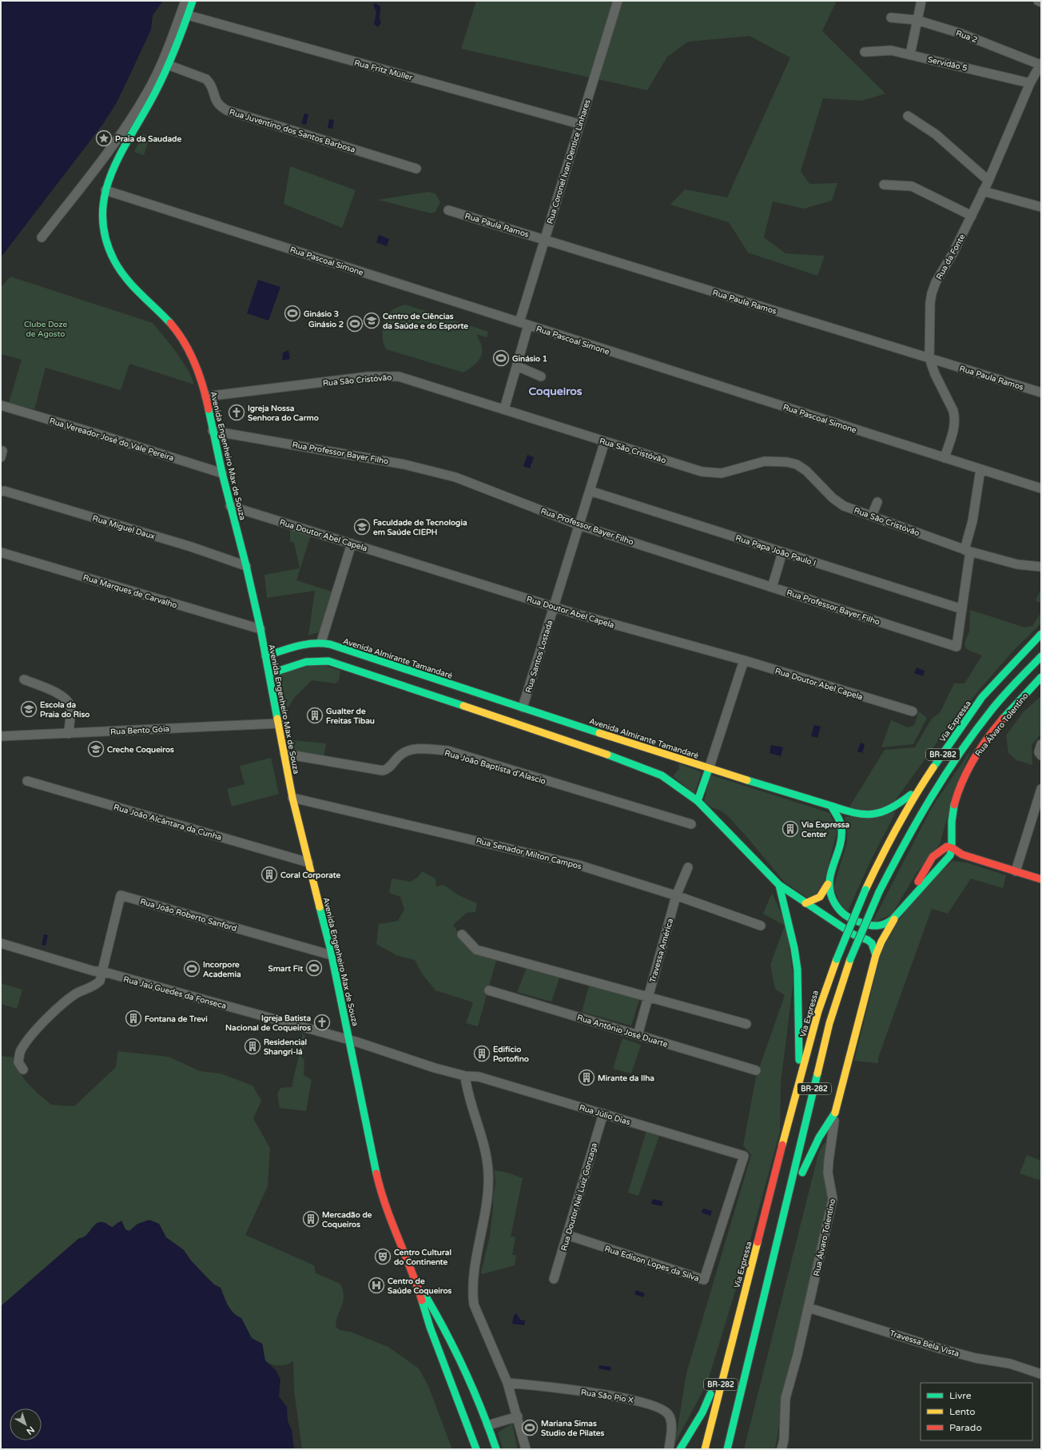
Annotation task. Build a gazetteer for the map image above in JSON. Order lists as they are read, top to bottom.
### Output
{
  "streets": {
    "main road": [
      "Avenida Engenheiro Max de Souza",
      "Avenida Almirante Tamandaré",
      "Via Expressa",
      "Rua Álvaro Tolentino",
      "BR-282"
    ],
    "street": [
      "Rua 2",
      "Servidão 5",
      "Rua Fritz Müller",
      "Rua Juventino dos Santos Barbosa",
      "Rua Coronel Ivan Dentice Linhares",
      "Rua Paula Ramos",
      "Rua da Fonte",
      "Rua Pascoal Simone",
      "Rua São Cristóvão",
      "Rua Vereador José do Vale Pereira",
      "Rua Professor Bayer Filho",
      "Rua Miguel Daux",
      "Rua Doutor Abel Capela",
      "Rua Papa João Paulo I",
      "Rua Marques de Carvalho",
      "Rua Santos Lostada",
      "Rua Bento Góia",
      "Rua João Baptista d'Alascio",
      "Rua João Alcântara da Cunha",
      "Rua Senador Milton Campos",
      "Rua João Roberto Sanford",
      "Travessa América",
      "Rua Jaú Guedes da Fonseca",
      "Rua Antônio José Duarte",
      "Rua Júlio Dias",
      "Rua Doutor Nei Luiz Gonzaga",
      "Rua Edison Lopes da Silva",
      "Travessa Bela Vista",
      "Rua São Pio X"
    ]
  },
  "crossings": [
    ["Rua 2", "Rua da Fonte"],
    ["Servidão 5", "Rua da Fonte"],
    ["Rua Fritz Müller", "Rua Coronel Ivan Dentice Linhares"],
    ["Rua Fritz Müller", "Avenida Engenheiro Max de Souza"],
    ["Rua Juventino dos Santos Barbosa", "Avenida Engenheiro Max de Souza"],
    ["Rua Coronel Ivan Dentice Linhares", "Rua Paula Ramos"],
    ["Rua Coronel Ivan Dentice Linhares", "Rua Pascoal Simone"],
    ["Rua Paula Ramos", "Rua da Fonte"],
    ["Rua da Fonte", "Rua Pascoal Simone"],
    ["Rua Pascoal Simone", "Avenida Engenheiro Max de Souza"],
    ["Rua São Cristóvão", "Avenida Engenheiro Max de Souza"],
    ["Rua São Cristóvão", "Rua Santos Lostada"],
    ["Rua Vereador José do Vale Pereira", "Avenida Engenheiro Max de Souza"],
    ["Rua Professor Bayer Filho", "Avenida Engenheiro Max de Souza"],
    ["Rua Professor Bayer Filho", "Rua Papa João Paulo I"],
    ["Rua Professor Bayer Filho", "Rua Santos Lostada"],
    ["Avenida Engenheiro Max de Souza", "Rua Miguel Daux"],
    ["Avenida Engenheiro Max de Souza", "Rua Doutor Abel Capela"],
    ["Avenida Engenheiro Max de Souza", "Rua Marques de Carvalho"],
    ["Avenida Engenheiro Max de Souza", "Avenida Almirante Tamandaré"],
    ["Avenida Engenheiro Max de Souza", "Rua Bento Góia"],
    ["Avenida Engenheiro Max de Souza", "Rua João Baptista d'Alascio"],
    ["Avenida Engenheiro Max de Souza", "Rua João Alcântara da Cunha"],
    ["Avenida Engenheiro Max de Souza", "Rua Senador Milton Campos"],
    ["Avenida Engenheiro Max de Souza", "Rua João Roberto Sanford"],
    ["Avenida Engenheiro Max de Souza", "Rua Jaú Guedes da Fonseca"],
    ["Rua Doutor Abel Capela", "Rua Santos Lostada"],
    ["Rua Papa João Paulo I", "Rua Santos Lostada"],
    ["Rua Santos Lostada", "Avenida Almirante Tamandaré"],
    ["Avenida Almirante Tamandaré", "Via Expressa"],
    ["Rua Álvaro Tolentino", "Travessa Bela Vista"],
    ["Rua Senador Milton Campos", "Travessa América"],
    ["Rua João Roberto Sanford", "Rua Jaú Guedes da Fonseca"],
    ["Travessa América", "Rua Antônio José Duarte"],
    ["Rua Jaú Guedes da Fonseca", "Rua Júlio Dias"],
    ["Rua Júlio Dias", "Rua Doutor Nei Luiz Gonzaga"],
    ["Rua Júlio Dias", "Rua Edison Lopes da Silva"],
    ["Rua Doutor Nei Luiz Gonzaga", "Rua Edison Lopes da Silva"]
  ],
  "districts": ["Coqueiros"],
  "parks": ["Clube Doze de Agosto"],
  "places": {
    "place": ["Praia da Saudade"],
    "sports": [
      "Ginásio 3",
      "Ginásio 2",
      "Ginásio 1",
      "Smart Fit",
      "Incorpore Academia",
      "Mariana Simas Studio de Pilates"
    ],
    "school or university": [
      "Centro de Ciências da Saúde e do Esporte",
      "Faculdade de Tecnologia em Saúde CIEPH",
      "Escola da Praia do Riso",
      "Creche Coqueiros"
    ],
    "church": ["Igreja Nossa Senhora do Carmo", "Igreja Batista Nacional de Coqueiros"],
    "building": [
      "Gualter de Freitas Tibau",
      "Via Expressa Center",
      "Coral Corporate",
      "Fontana de Trevi",
      "Residencial Shangri-lá",
      "Edifício Portofino",
      "Mirante da Ilha",
      "Mercadão de Coqueiros"
    ],
    "theatre": ["Centro Cultural do Continente"],
    "hospital": ["Centro de Saúde Coqueiros"]
  },
  "legend": ["Livre", "Lento", "Parado"],
  "north": "bottom right"
}
